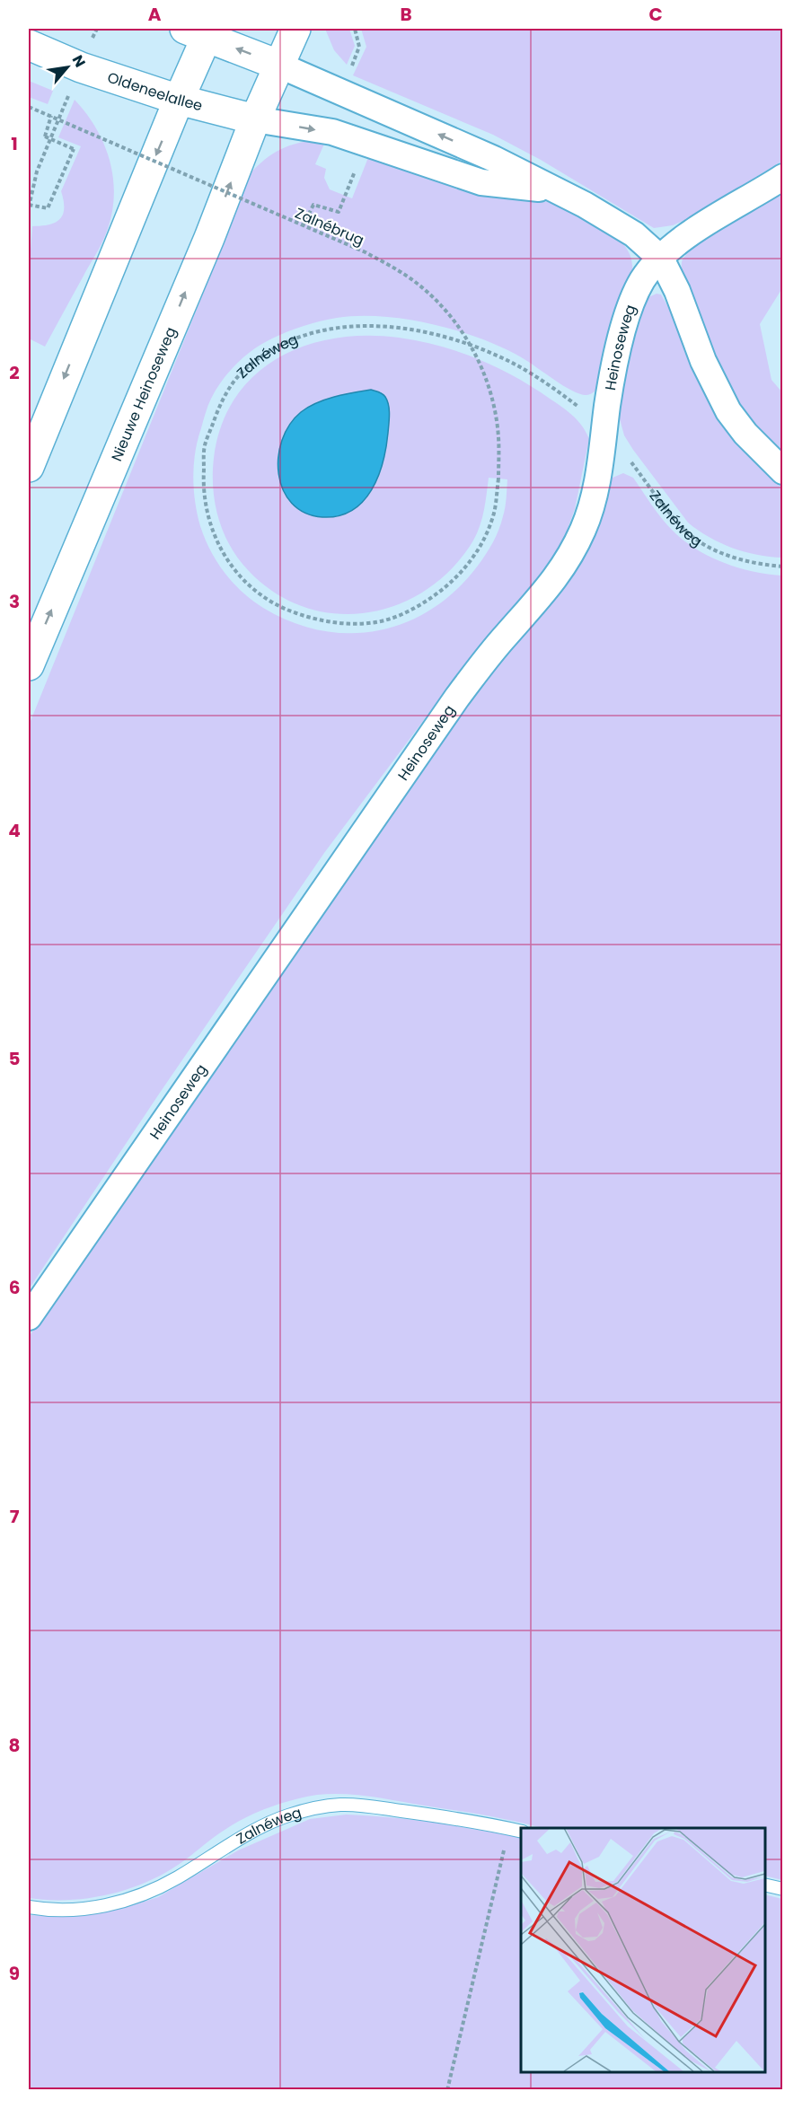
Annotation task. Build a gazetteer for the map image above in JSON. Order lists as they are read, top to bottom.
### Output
{
  "streets": {
    "main road": ["Oldeneelallee", "Nieuwe Heinoseweg"],
    "street": ["Heinoseweg"],
    "lane": ["Zalnéweg"],
    "path": ["Zalnébrug"]
  },
  "crossings": [
    ["Oldeneelallee", "Nieuwe Heinoseweg"],
    ["Zalnébrug", "Zalnéweg"],
    ["Heinoseweg", "Zalnéweg"]
  ],
  "north": "top right",
  "grid": {
    "columns": ["A", "B", "C"],
    "rows": [
      "1",
      "2",
      "3",
      "4",
      "5",
      "6",
      "7",
      "8",
      "9"
    ]
  }
}
